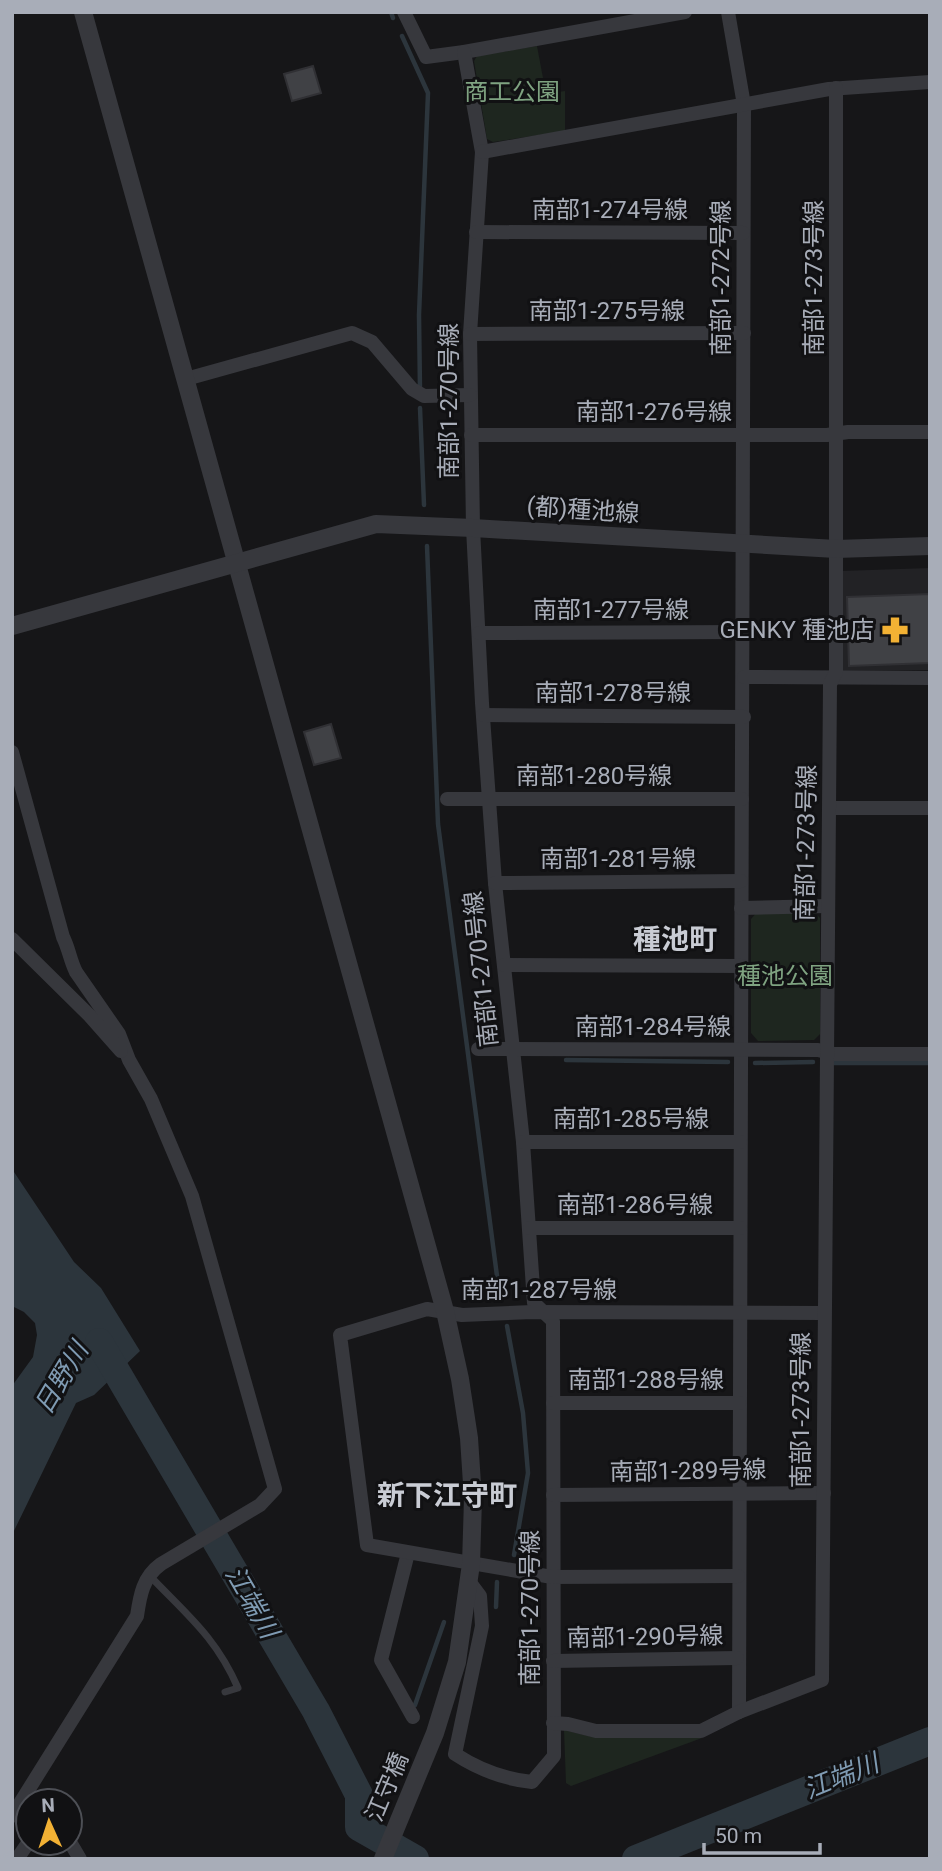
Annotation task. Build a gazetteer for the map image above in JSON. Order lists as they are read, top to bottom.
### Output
{
  "streets": {
    "street": [
      "南部1-274号線",
      "南部1-272号線",
      "南部1-273号線",
      "南部1-275号線",
      "南部1-270号線",
      "南部1-276号線",
      "(都)種池線",
      "南部1-277号線",
      "南部1-278号線",
      "南部1-280号線",
      "南部1-281号線",
      "南部1-284号線",
      "南部1-285号線",
      "南部1-286号線",
      "南部1-287号線",
      "南部1-288号線",
      "南部1-289号線",
      "南部1-290号線",
      "江守橋"
    ]
  },
  "crossings": [
    ["南部1-274号線", "南部1-272号線"],
    ["南部1-274号線", "南部1-270号線"],
    ["南部1-272号線", "南部1-273号線"],
    ["南部1-272号線", "南部1-275号線"],
    ["南部1-272号線", "南部1-276号線"],
    ["南部1-272号線", "(都)種池線"],
    ["南部1-272号線", "南部1-277号線"],
    ["南部1-272号線", "南部1-278号線"],
    ["南部1-272号線", "南部1-280号線"],
    ["南部1-272号線", "南部1-281号線"],
    ["南部1-272号線", "南部1-284号線"],
    ["南部1-272号線", "南部1-285号線"],
    ["南部1-272号線", "南部1-286号線"],
    ["南部1-272号線", "南部1-287号線"],
    ["南部1-272号線", "南部1-288号線"],
    ["南部1-272号線", "南部1-289号線"],
    ["南部1-272号線", "南部1-290号線"],
    ["南部1-273号線", "南部1-270号線"],
    ["南部1-273号線", "南部1-276号線"],
    ["南部1-273号線", "(都)種池線"],
    ["南部1-273号線", "南部1-284号線"],
    ["南部1-273号線", "南部1-287号線"],
    ["南部1-273号線", "南部1-289号線"],
    ["南部1-275号線", "南部1-270号線"],
    ["南部1-270号線", "南部1-276号線"],
    ["南部1-270号線", "(都)種池線"],
    ["南部1-270号線", "南部1-277号線"],
    ["南部1-270号線", "南部1-278号線"],
    ["南部1-270号線", "南部1-280号線"],
    ["南部1-270号線", "南部1-281号線"],
    ["南部1-270号線", "南部1-284号線"],
    ["南部1-270号線", "南部1-285号線"],
    ["南部1-270号線", "南部1-286号線"],
    ["南部1-270号線", "南部1-287号線"],
    ["南部1-270号線", "南部1-288号線"],
    ["南部1-270号線", "南部1-289号線"],
    ["南部1-270号線", "南部1-290号線"],
    ["南部1-270号線", "江守橋"],
    ["(都)種池線", "江守橋"],
    ["南部1-287号線", "江守橋"]
  ],
  "districts": ["種池町", "新下江守町"],
  "water": ["日野川", "江端川"],
  "parks": ["商工公園", "種池公園"],
  "places": {
    "pharmacy": ["GENKY 種池店"]
  },
  "scale_bar": "50 m",
  "north": "top"
}
